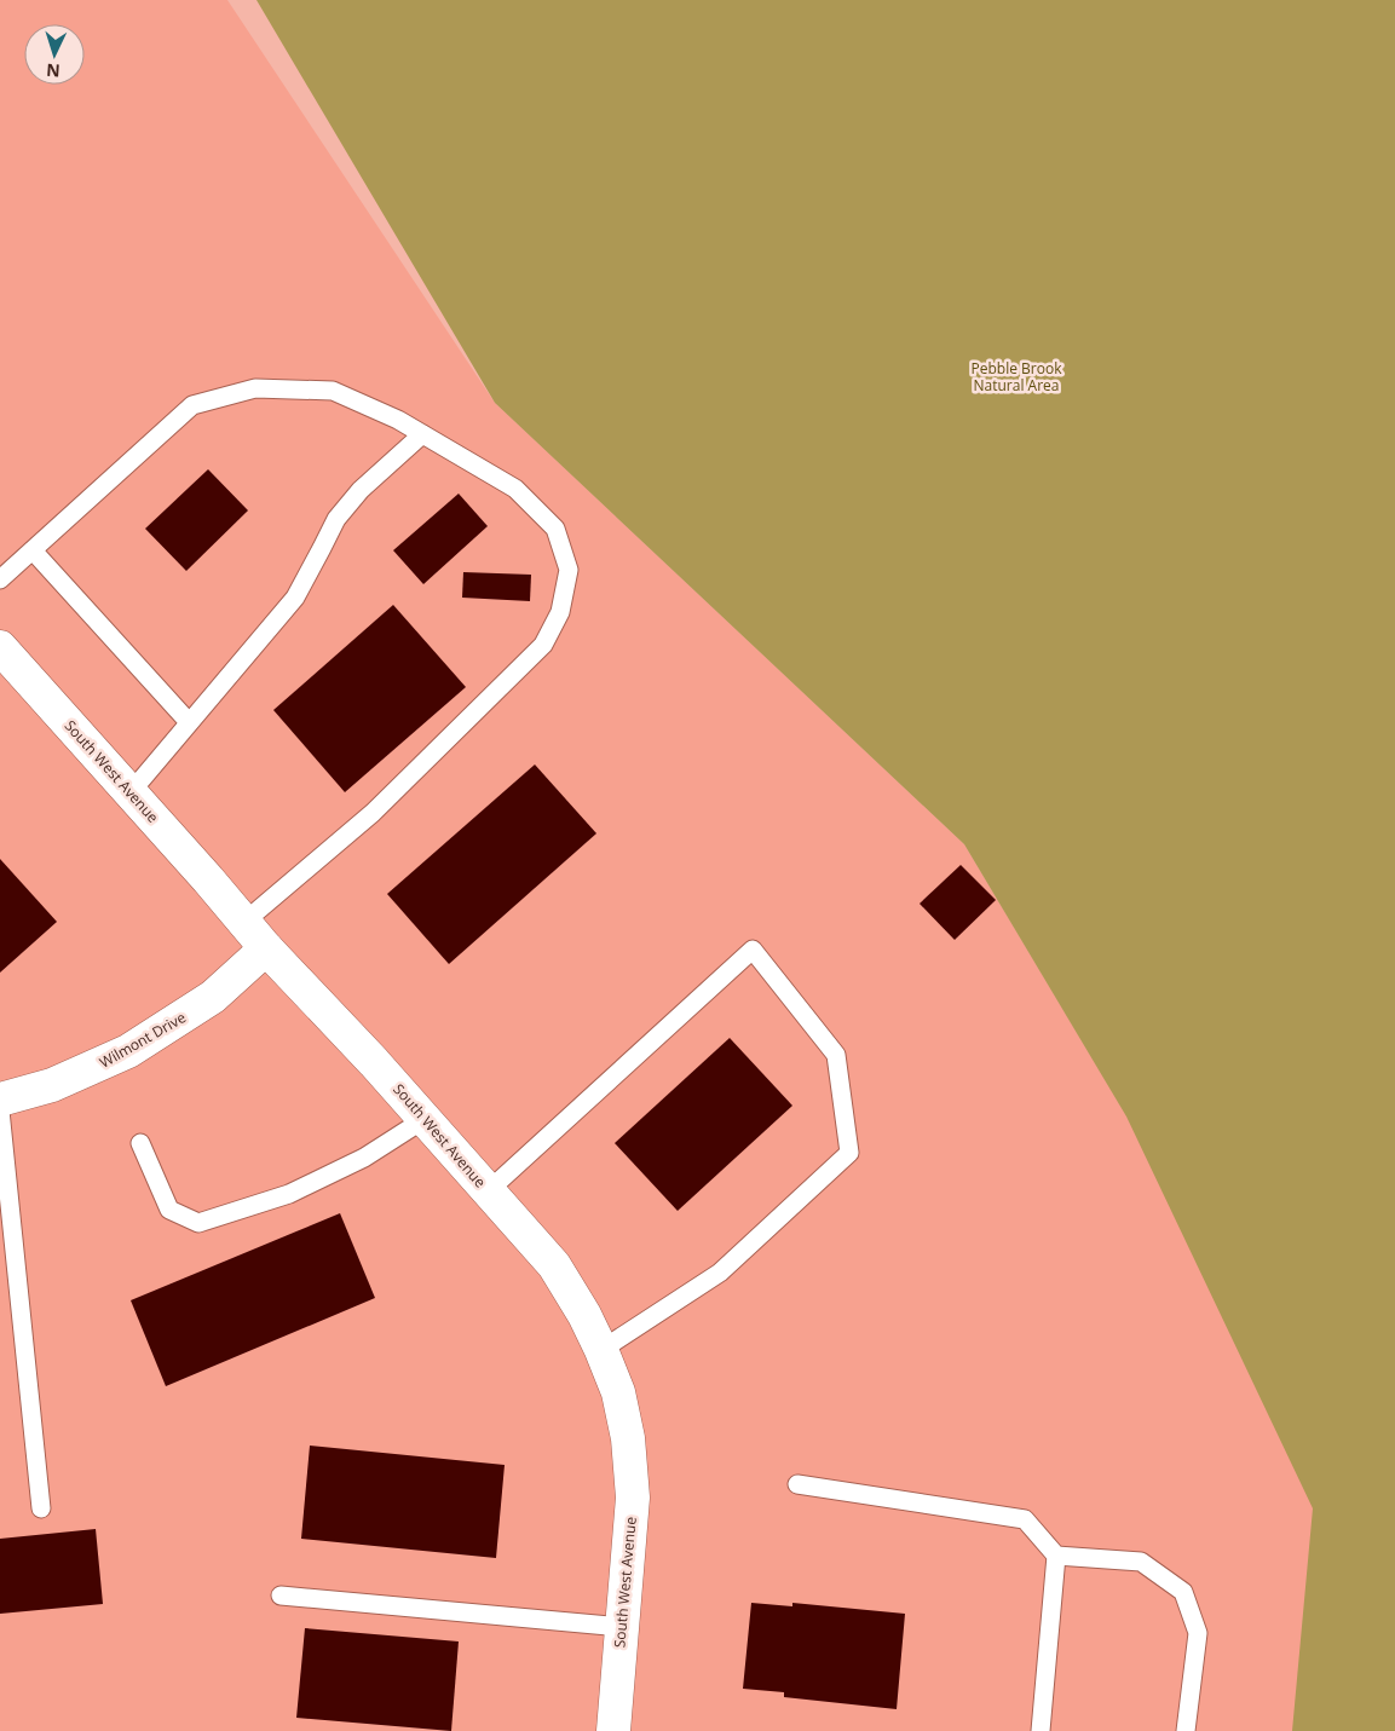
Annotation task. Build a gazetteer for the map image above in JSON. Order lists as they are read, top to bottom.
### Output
{
  "streets": {
    "street": ["South West Avenue", "Wilmont Drive"]
  },
  "crossings": [
    ["South West Avenue", "Wilmont Drive"]
  ],
  "parks": ["Pebble Brook Natural Area"],
  "north": "bottom"
}
